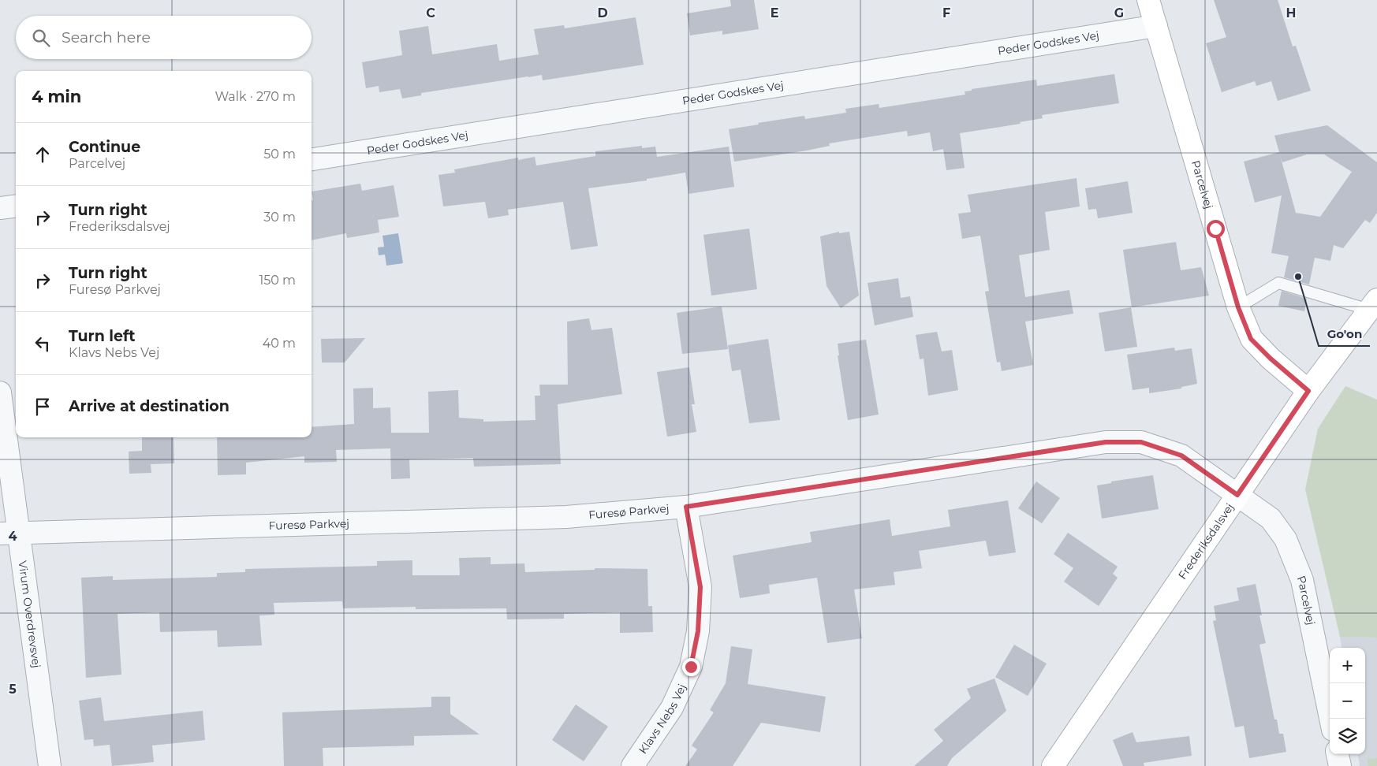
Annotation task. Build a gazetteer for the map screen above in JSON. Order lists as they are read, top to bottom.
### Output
{
  "streets": {
    "street": [
      "Peder Godskes Vej",
      "Parcelvej",
      "Furesø Parkvej",
      "Frederiksdalsvej",
      "Virum Overdrevsvej",
      "Klavs Nebs Vej"
    ]
  },
  "crossings": [
    ["Peder Godskes Vej", "Parcelvej"],
    ["Parcelvej", "Furesø Parkvej"],
    ["Parcelvej", "Frederiksdalsvej"],
    ["Furesø Parkvej", "Frederiksdalsvej"],
    ["Furesø Parkvej", "Virum Overdrevsvej"],
    ["Furesø Parkvej", "Klavs Nebs Vej"]
  ],
  "places": ["Go'on"],
  "page": {
    "search": "Search here",
    "heading": ["4 min", "Walk · 270 m"],
    "list": [
      ["Continue", "Parcelvej", "50 m"],
      ["Turn right", "Frederiksdalsvej", "30 m"],
      ["Turn right", "Furesø Parkvej", "150 m"],
      ["Turn left", "Klavs Nebs Vej", "40 m"],
      "Arrive at destination"
    ],
    "map_buttons": ["+", "−"]
  },
  "grid": {
    "columns": [
      "C",
      "D",
      "E",
      "F",
      "G",
      "H"
    ],
    "rows": ["4", "5"]
  }
}
